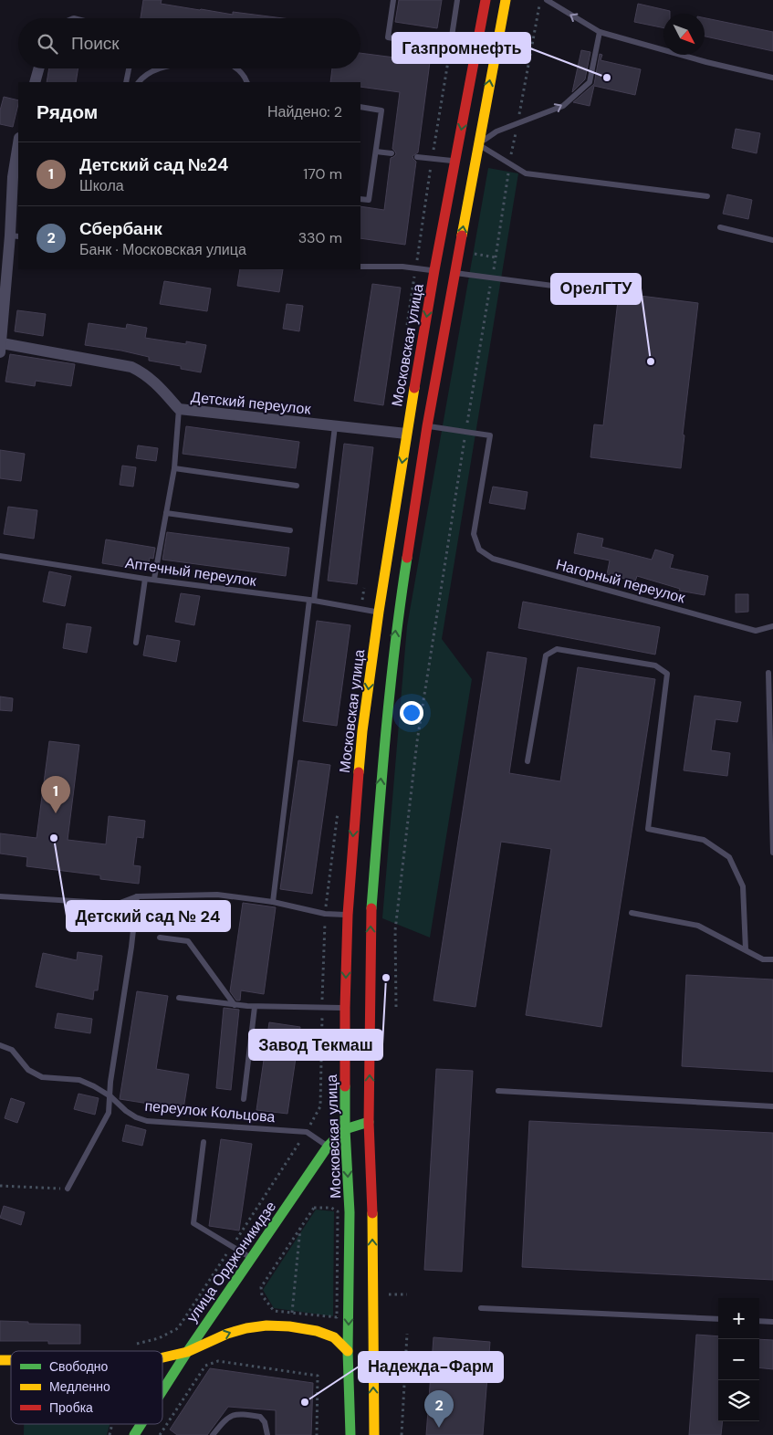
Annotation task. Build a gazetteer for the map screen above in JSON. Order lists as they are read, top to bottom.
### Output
{
  "streets": {
    "main road": ["Московская улица", "улица Орджоникидзе"],
    "street": ["Детский переулок"],
    "lane": ["Аптечный переулок", "Нагорный переулок", "переулок Кольцова"]
  },
  "crossings": [
    ["Московская улица", "Детский переулок"],
    ["Московская улица", "Аптечный переулок"],
    ["Московская улица", "улица Орджоникидзе"]
  ],
  "places": [
    "Газпромнефть",
    "ОрелГТУ",
    "Детский сад № 24",
    "Завод Текмаш",
    "Надежда-Фарм"
  ],
  "legend": ["Свободно", "Медленно", "Пробка"],
  "north": "bottom right",
  "page": {
    "search": "Поиск",
    "heading": ["Рядом", "Найдено: 2"],
    "list": [
      {
        "mark": "1",
        "name": "Детский сад №24",
        "note": "Школа",
        "value": "170 m"
      },
      {
        "mark": "2",
        "name": "Сбербанк",
        "note": "Банк · Московская улица",
        "value": "330 m"
      }
    ],
    "pins": ["1", "2"],
    "map_buttons": ["+", "−"]
  }
}
